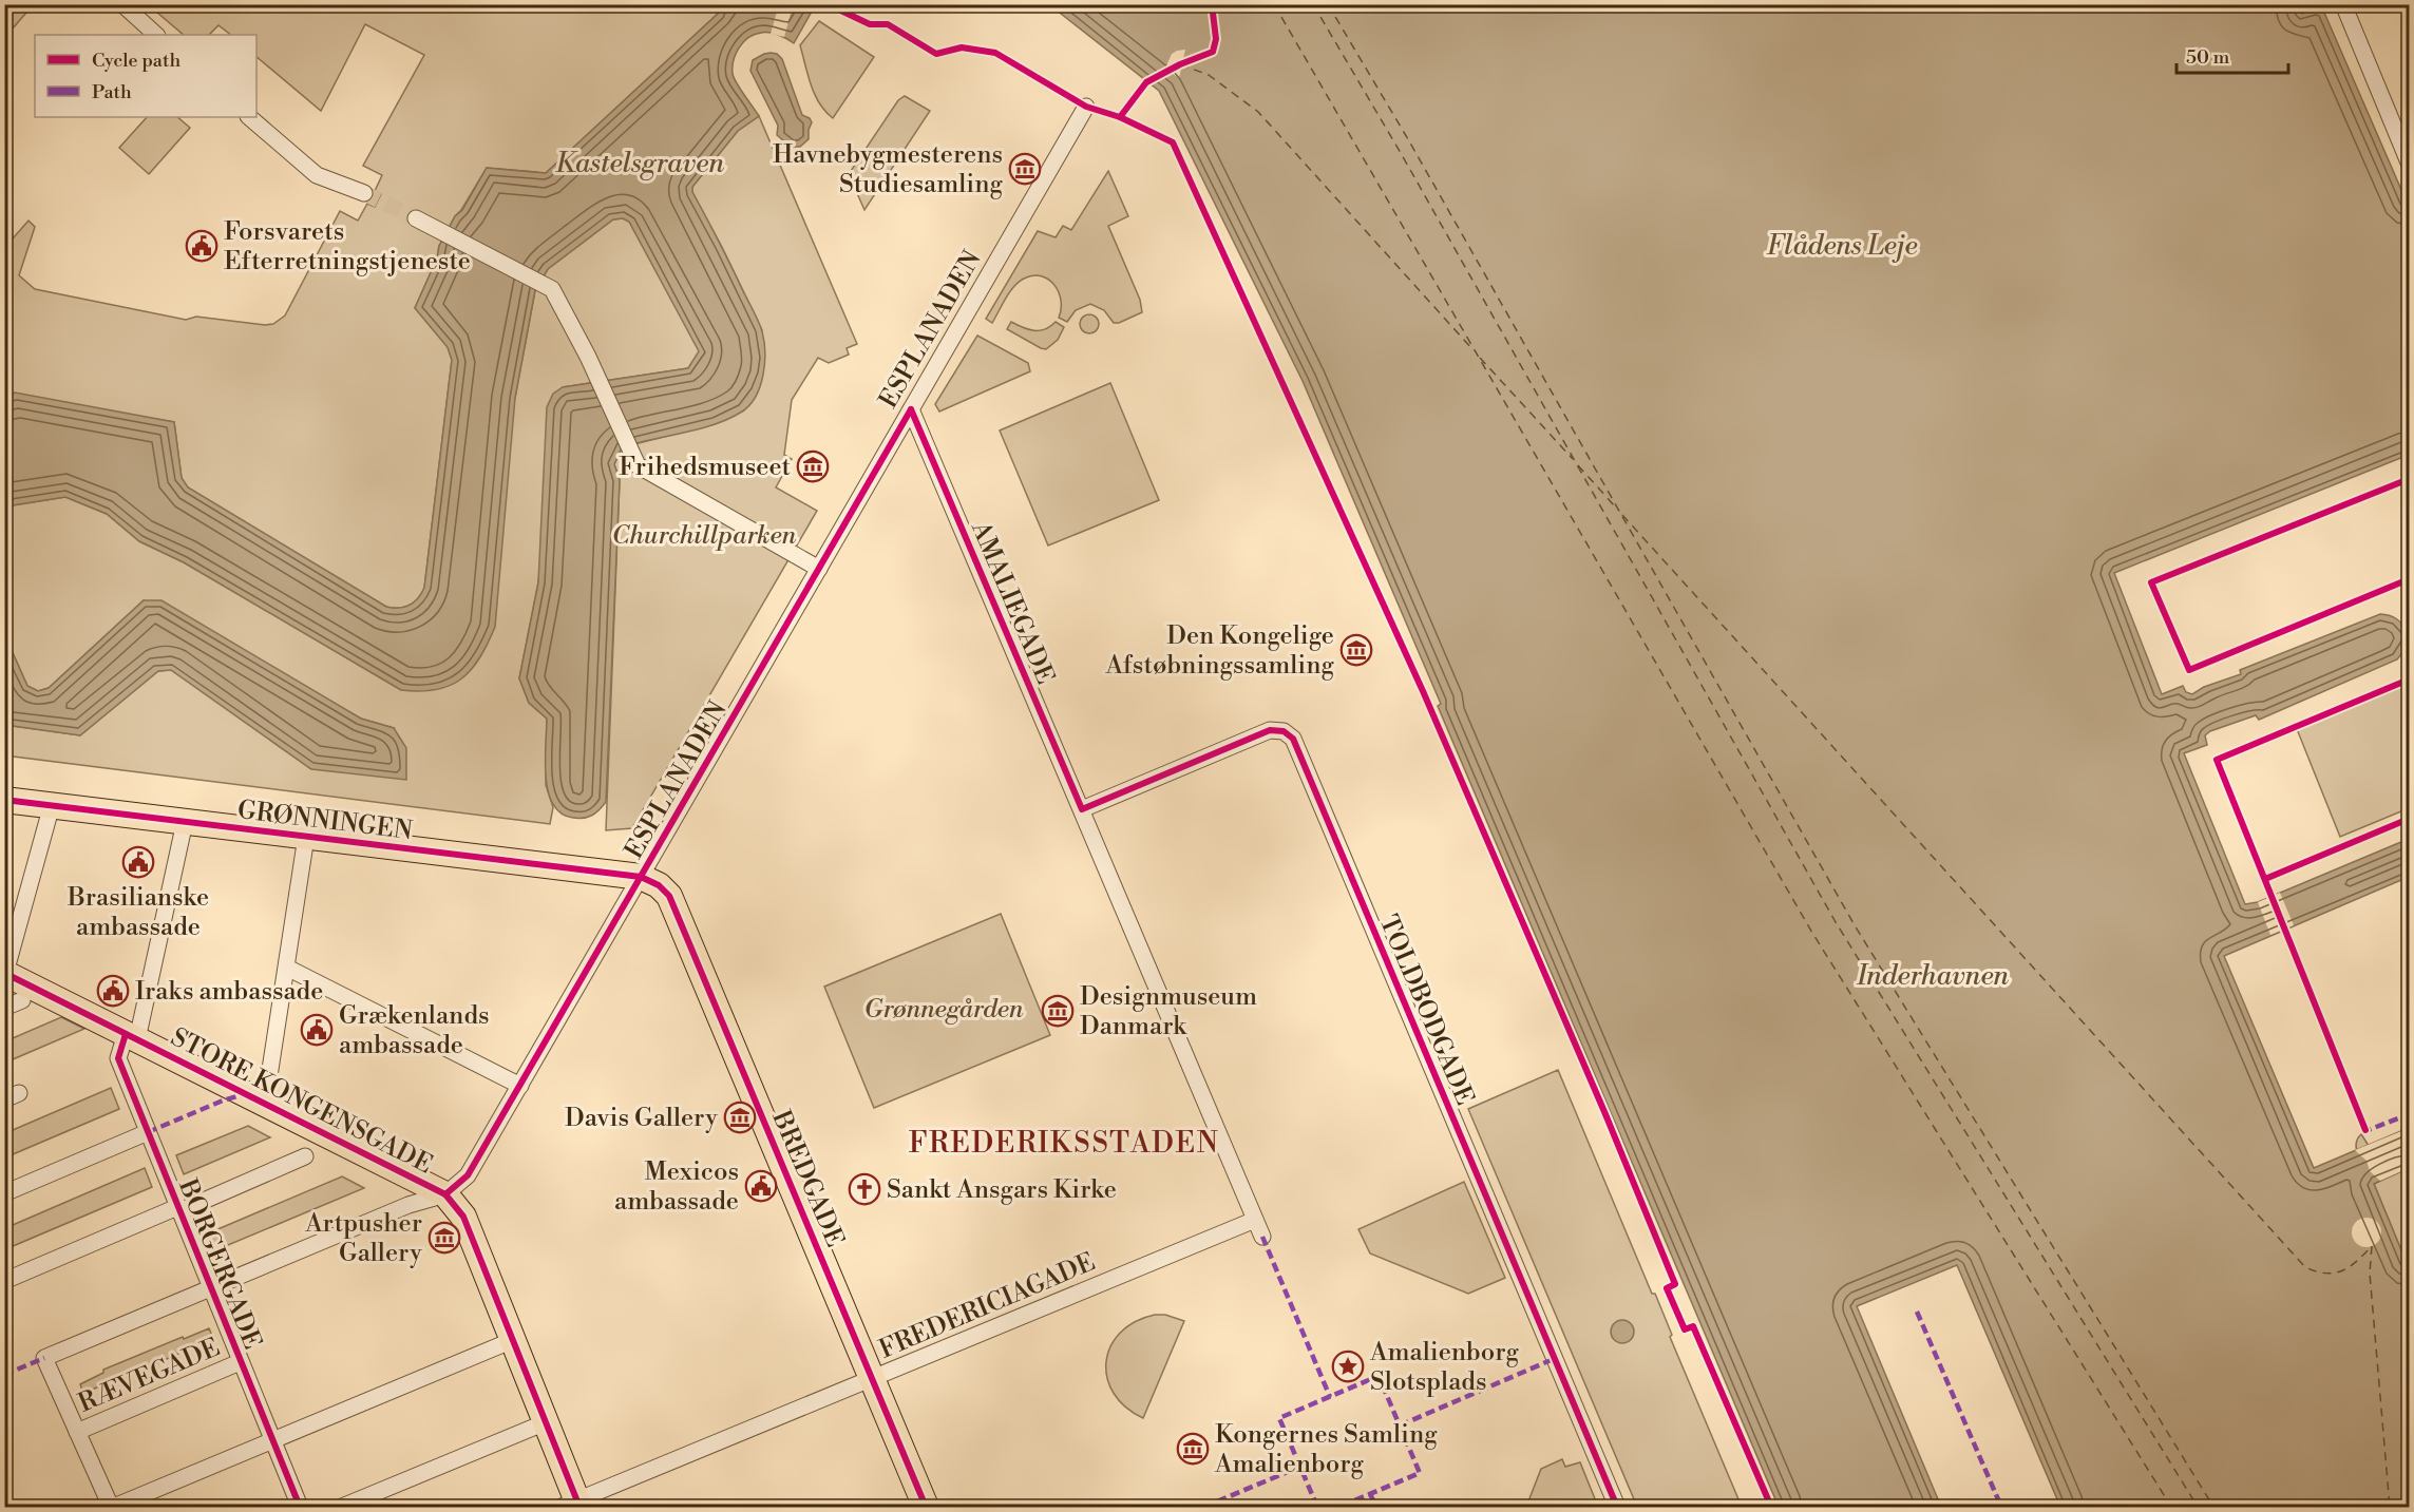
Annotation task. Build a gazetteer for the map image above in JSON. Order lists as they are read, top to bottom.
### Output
{
  "streets": {
    "main road": ["GRØNNINGEN", "STORE KONGENSGADE", "BREDGADE"],
    "street": [
      "ESPLANADEN",
      "AMALIEGADE",
      "TOLDBODGADE",
      "BORGERGADE",
      "FREDERICIAGADE",
      "RÆVEGADE"
    ]
  },
  "crossings": [
    ["ESPLANADEN", "AMALIEGADE"],
    ["ESPLANADEN", "GRØNNINGEN"],
    ["ESPLANADEN", "STORE KONGENSGADE"],
    ["ESPLANADEN", "BREDGADE"],
    ["AMALIEGADE", "TOLDBODGADE"],
    ["AMALIEGADE", "FREDERICIAGADE"],
    ["GRØNNINGEN", "BREDGADE"],
    ["GRØNNINGEN", "BORGERGADE"],
    ["STORE KONGENSGADE", "BORGERGADE"],
    ["STORE KONGENSGADE", "FREDERICIAGADE"],
    ["BREDGADE", "FREDERICIAGADE"],
    ["BORGERGADE", "RÆVEGADE"]
  ],
  "districts": ["FREDERIKSSTADEN"],
  "water": ["Kastelsgraven", "Flådens Leje", "Inderhavnen"],
  "parks": ["Churchillparken", "Grønnegården"],
  "places": {
    "museum": [
      "Havnebygmesterens Studiesamling",
      "Frihedsmuseet",
      "Den Kongelige Afstøbningssamling",
      "Designmuseum Danmark",
      "Davis Gallery",
      "Artpusher Gallery",
      "Kongernes Samling Amalienborg"
    ],
    "public building": [
      "Forsvarets Efterretningstjeneste",
      "Brasilianske ambassade",
      "Iraks ambassade",
      "Grækenlands ambassade",
      "Mexicos ambassade"
    ],
    "church": ["Sankt Ansgars Kirke"],
    "place": ["Amalienborg Slotsplads"]
  },
  "legend": ["Cycle path", "Path"],
  "scale_bar": "50 m"
}
